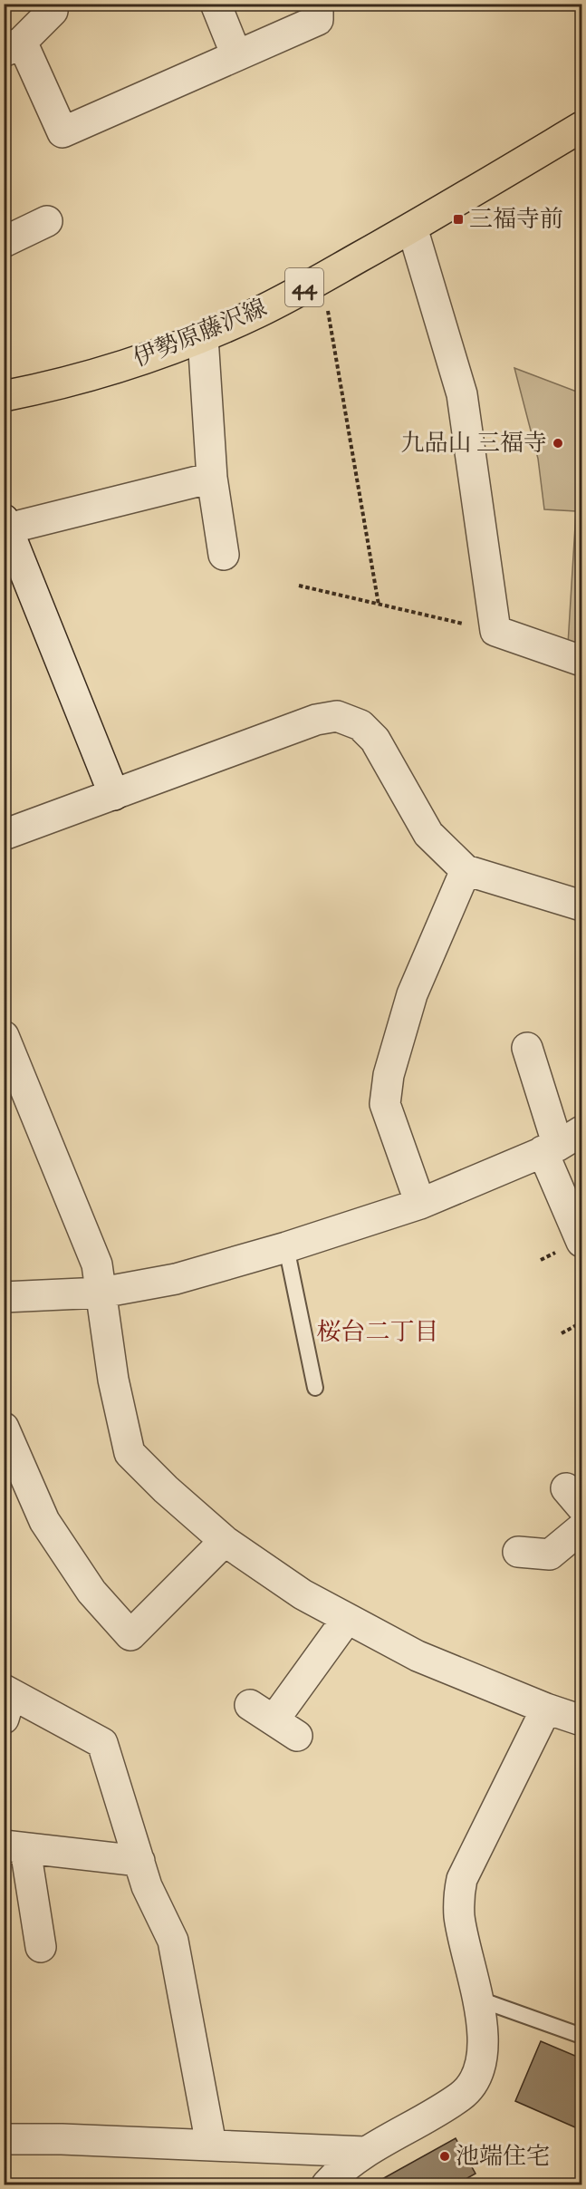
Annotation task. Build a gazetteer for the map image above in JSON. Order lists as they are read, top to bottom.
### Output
{
  "streets": {
    "main road": ["44", "伊勢原藤沢線"]
  },
  "districts": ["桜台二丁目"],
  "places": {
    "transit": ["三福寺前"],
    "other": ["九品山 三福寺", "池端住宅"]
  }
}
